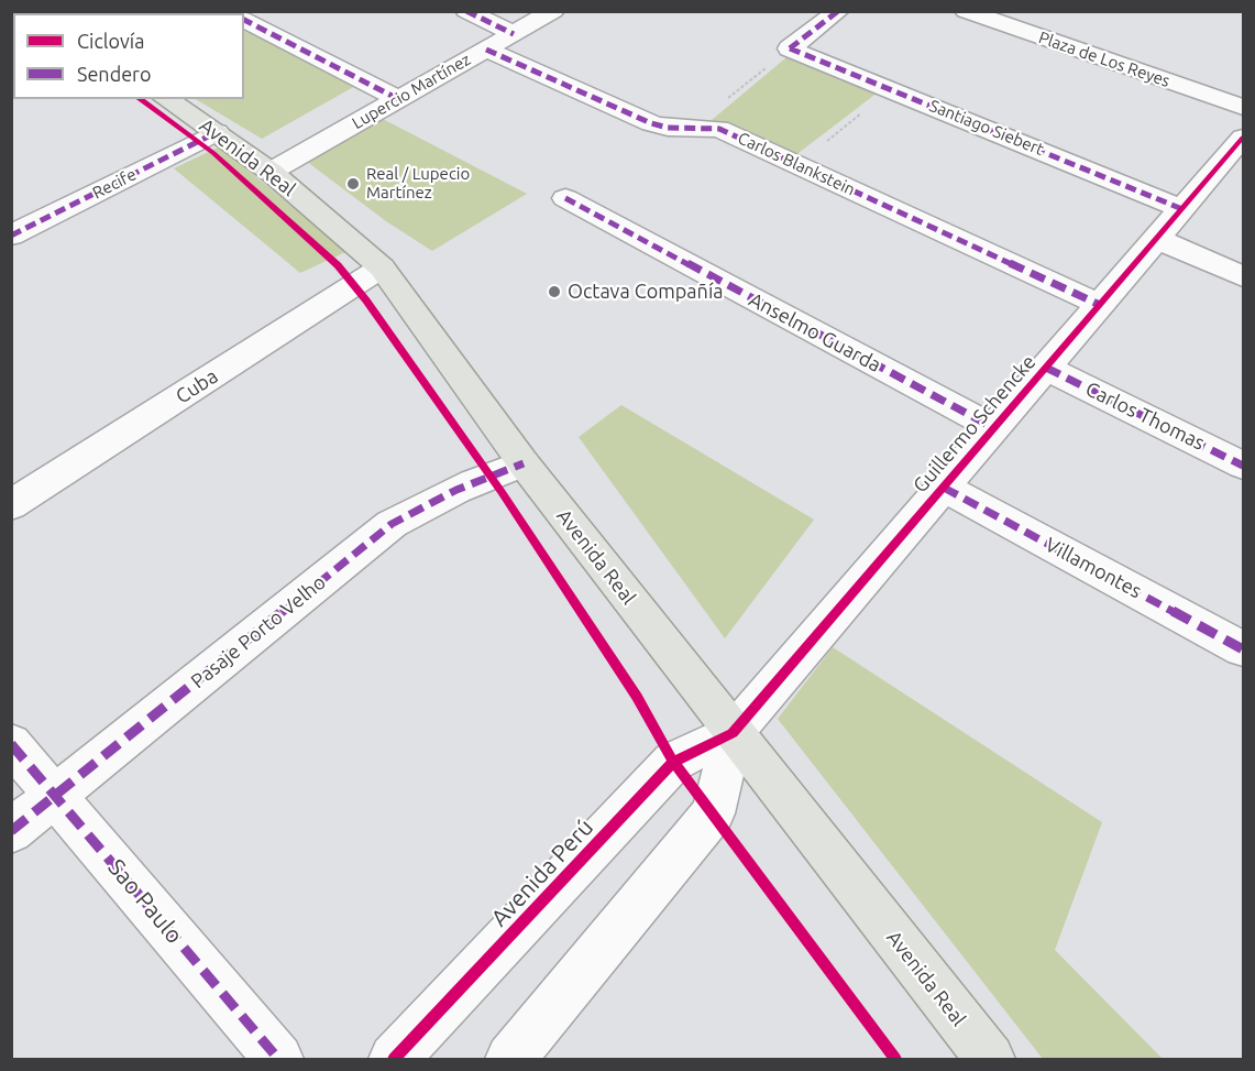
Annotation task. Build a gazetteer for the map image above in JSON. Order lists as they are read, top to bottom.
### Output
{
  "streets": {
    "main road": ["Avenida Real"],
    "street": [
      "Plaza de Los Reyes",
      "Lupercio Martínez",
      "Santiago Siebert",
      "Carlos Blankstein",
      "Recife",
      "Anselmo Guarda",
      "Cuba",
      "Carlos Thomas",
      "Guillermo Schencke",
      "Villamontes",
      "Pasaje Porto Velho",
      "Avenida Perú",
      "Sao Paulo"
    ]
  },
  "crossings": [
    ["Lupercio Martínez", "Avenida Real"],
    ["Lupercio Martínez", "Carlos Blankstein"],
    ["Santiago Siebert", "Guillermo Schencke"],
    ["Avenida Real", "Recife"],
    ["Avenida Real", "Cuba"],
    ["Avenida Real", "Guillermo Schencke"],
    ["Avenida Real", "Pasaje Porto Velho"],
    ["Avenida Real", "Avenida Perú"],
    ["Carlos Blankstein", "Guillermo Schencke"],
    ["Anselmo Guarda", "Guillermo Schencke"],
    ["Carlos Thomas", "Guillermo Schencke"],
    ["Guillermo Schencke", "Villamontes"],
    ["Guillermo Schencke", "Avenida Perú"],
    ["Pasaje Porto Velho", "Sao Paulo"]
  ],
  "places": ["Real / Lupecio Martínez", "Octava Compañía"],
  "legend": ["Ciclovía", "Sendero"]
}
